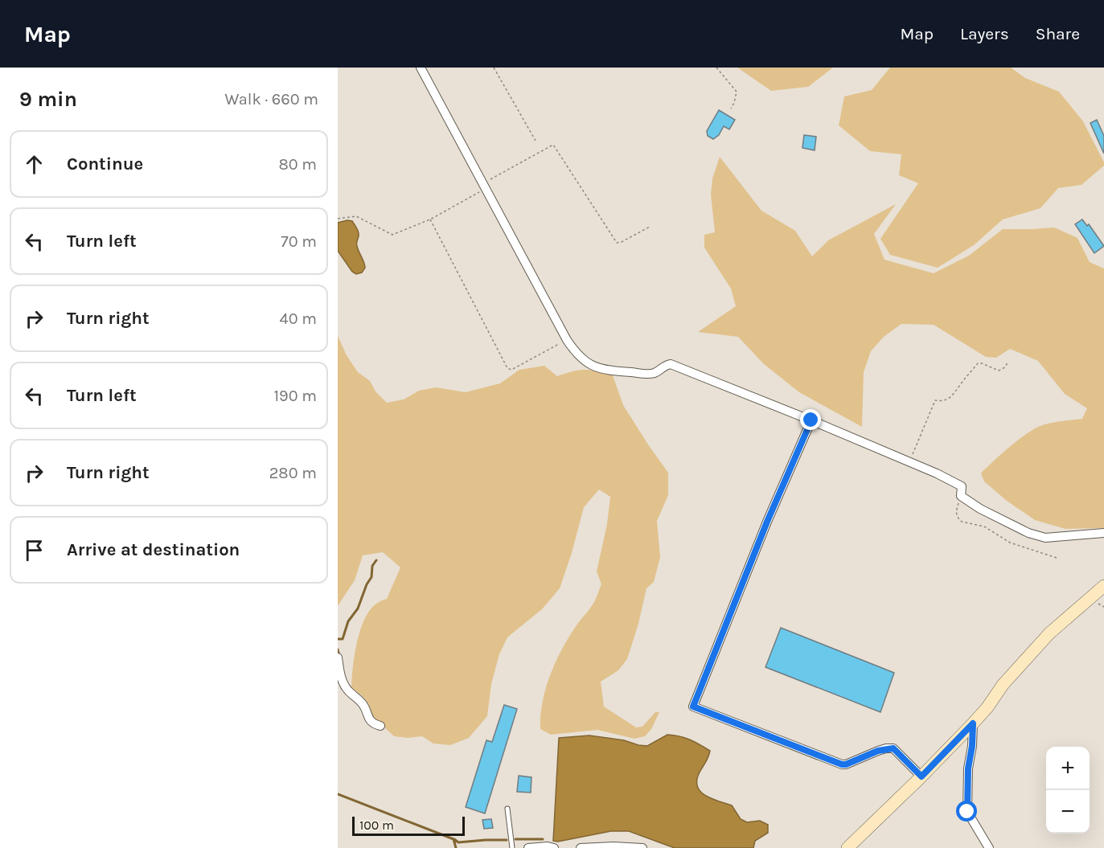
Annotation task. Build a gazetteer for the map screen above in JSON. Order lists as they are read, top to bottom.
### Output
{
  "scale_bar": "100 m",
  "page": {
    "header": "Map",
    "nav": ["Map", "Layers", "Share"],
    "heading": ["9 min", "Walk · 660 m"],
    "list": [
      ["Continue", "80 m"],
      ["Turn left", "70 m"],
      ["Turn right", "40 m"],
      ["Turn left", "190 m"],
      ["Turn right", "280 m"],
      "Arrive at destination"
    ],
    "map_buttons": ["+", "−"],
    "scale": "100 m"
  }
}
